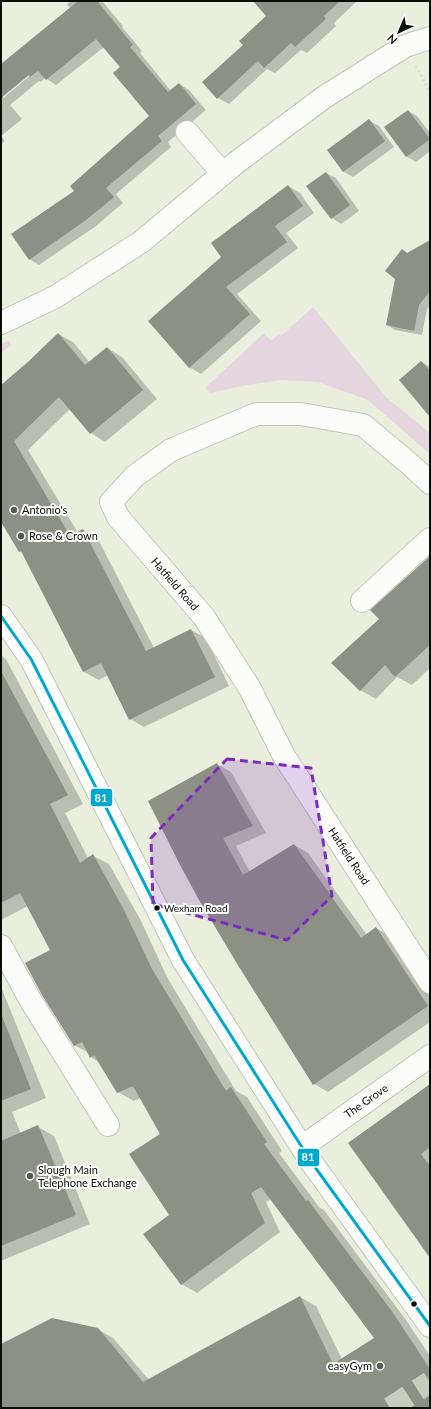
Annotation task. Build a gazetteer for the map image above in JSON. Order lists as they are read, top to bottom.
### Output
{
  "streets": {
    "street": ["Hatfield Road", "The Grove"]
  },
  "places": [
    "Antonio's",
    "Rose & Crown",
    "Wexham Road",
    "Slough Main Telephone Exchange",
    "easyGym"
  ],
  "lines": ["transit line 81"],
  "north": "bottom left"
}
